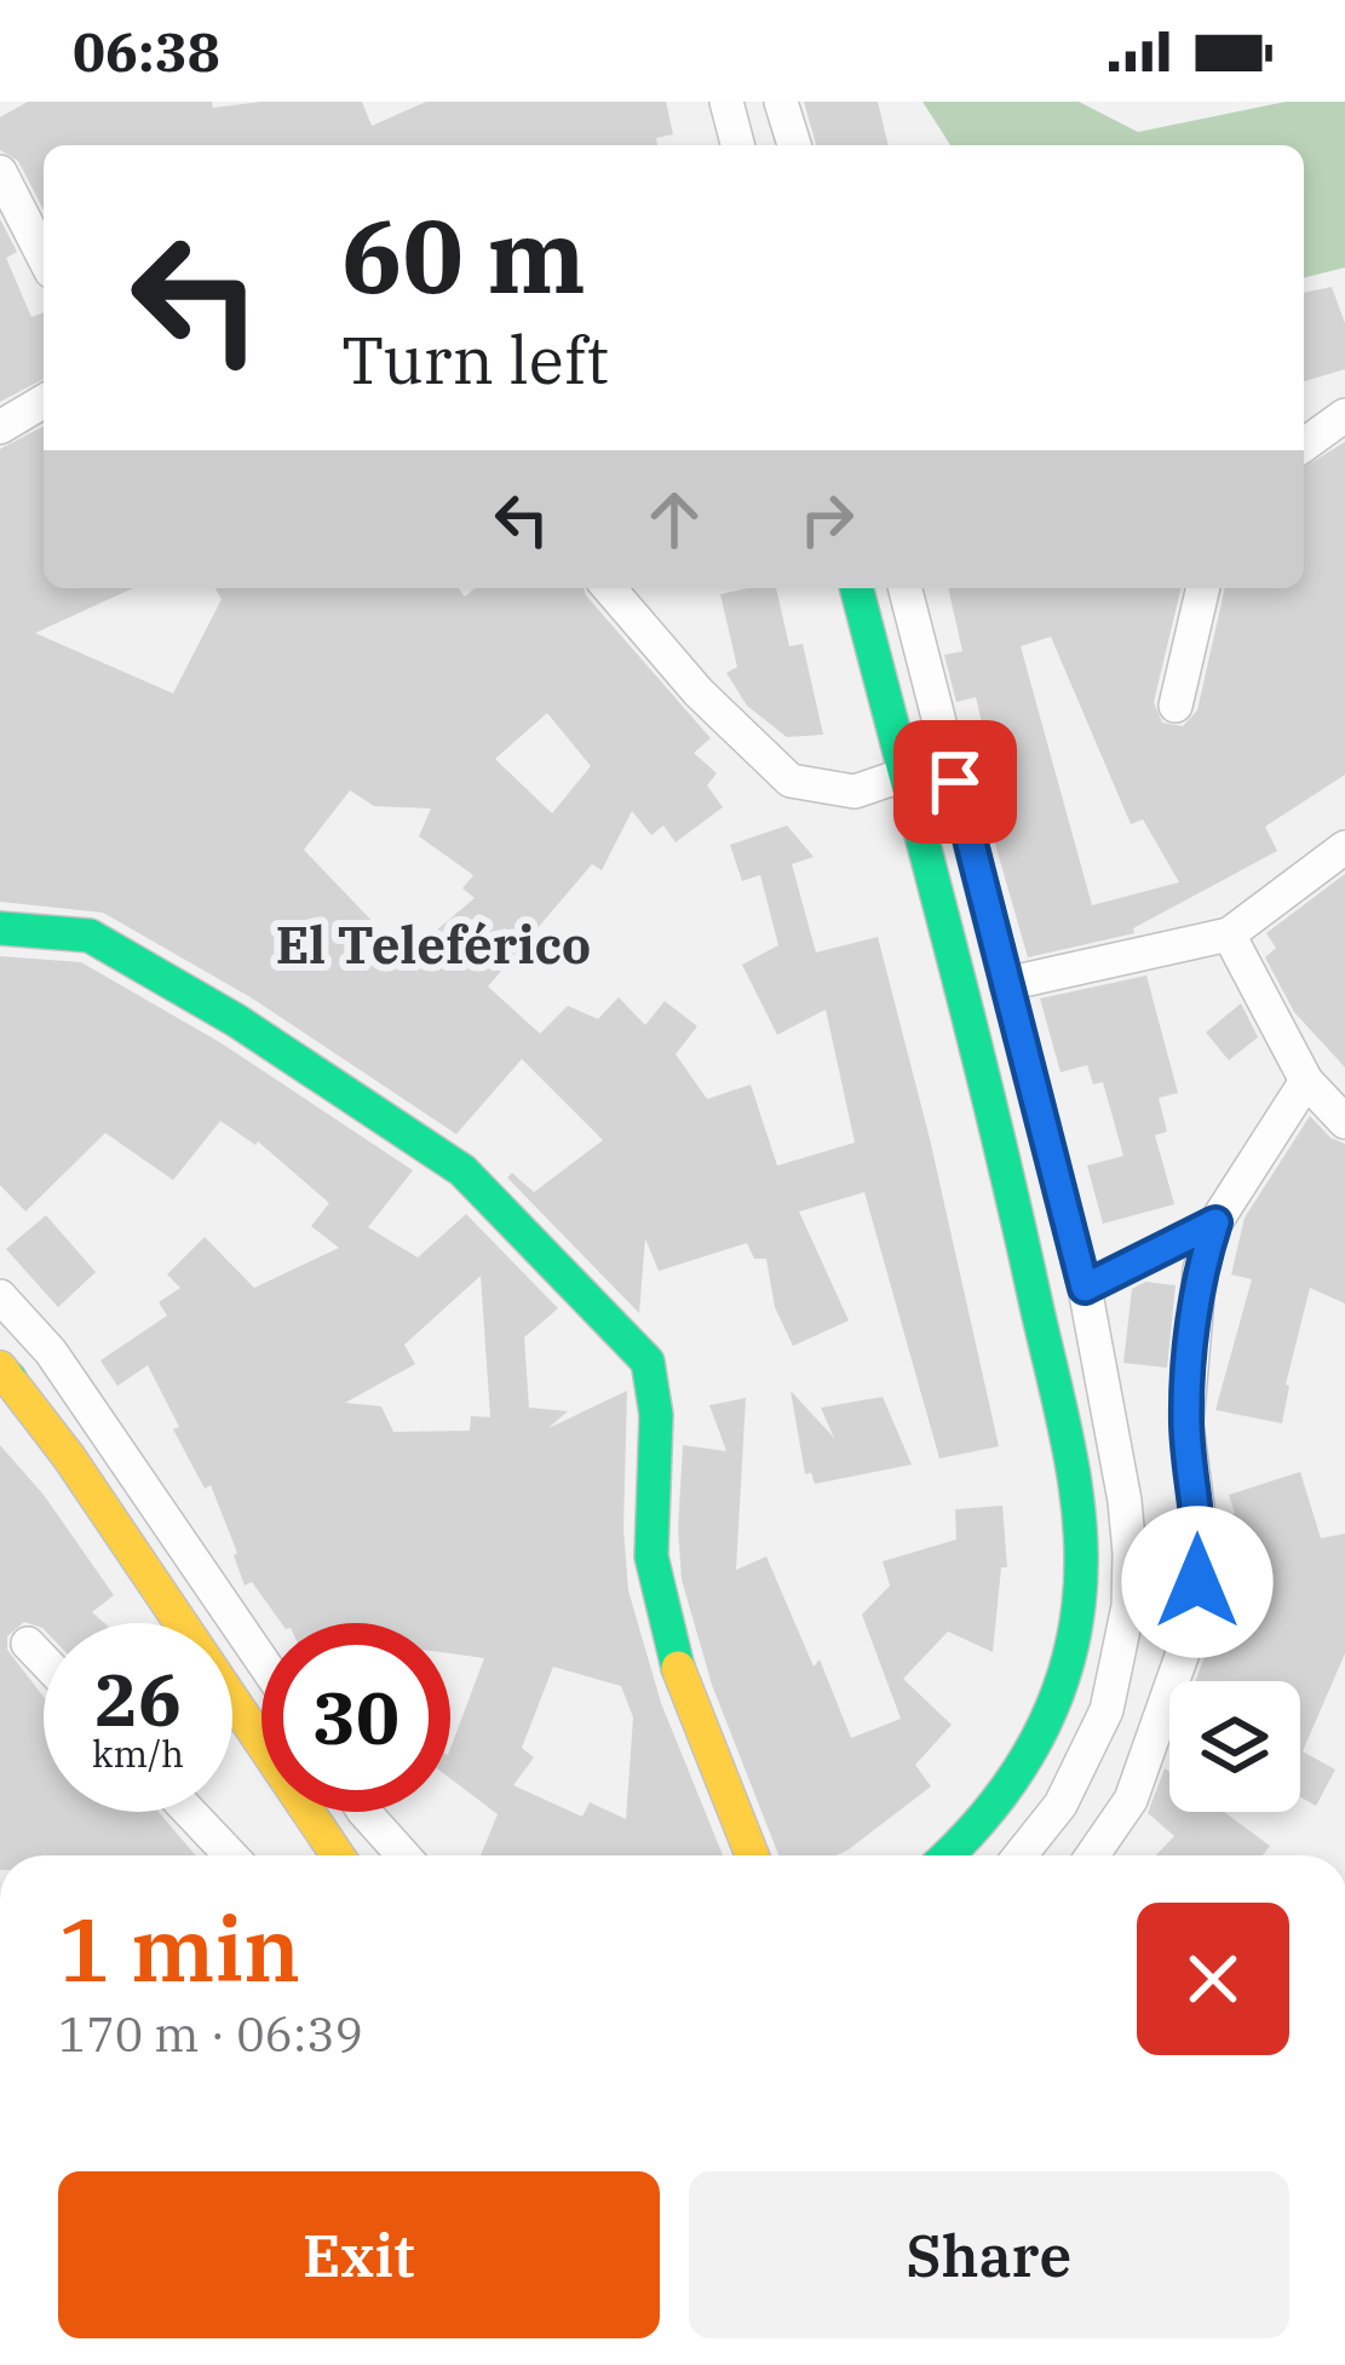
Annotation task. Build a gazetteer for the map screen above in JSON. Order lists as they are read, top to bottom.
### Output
{
  "districts": ["El Teleférico"],
  "page": {
    "status": "06:38",
    "turn": ["60 m", "Turn left"],
    "speed": "26 km/h",
    "limit": "30",
    "heading": ["1 min", "170 m · 06:39"],
    "buttons": ["Exit", "Share"]
  }
}
